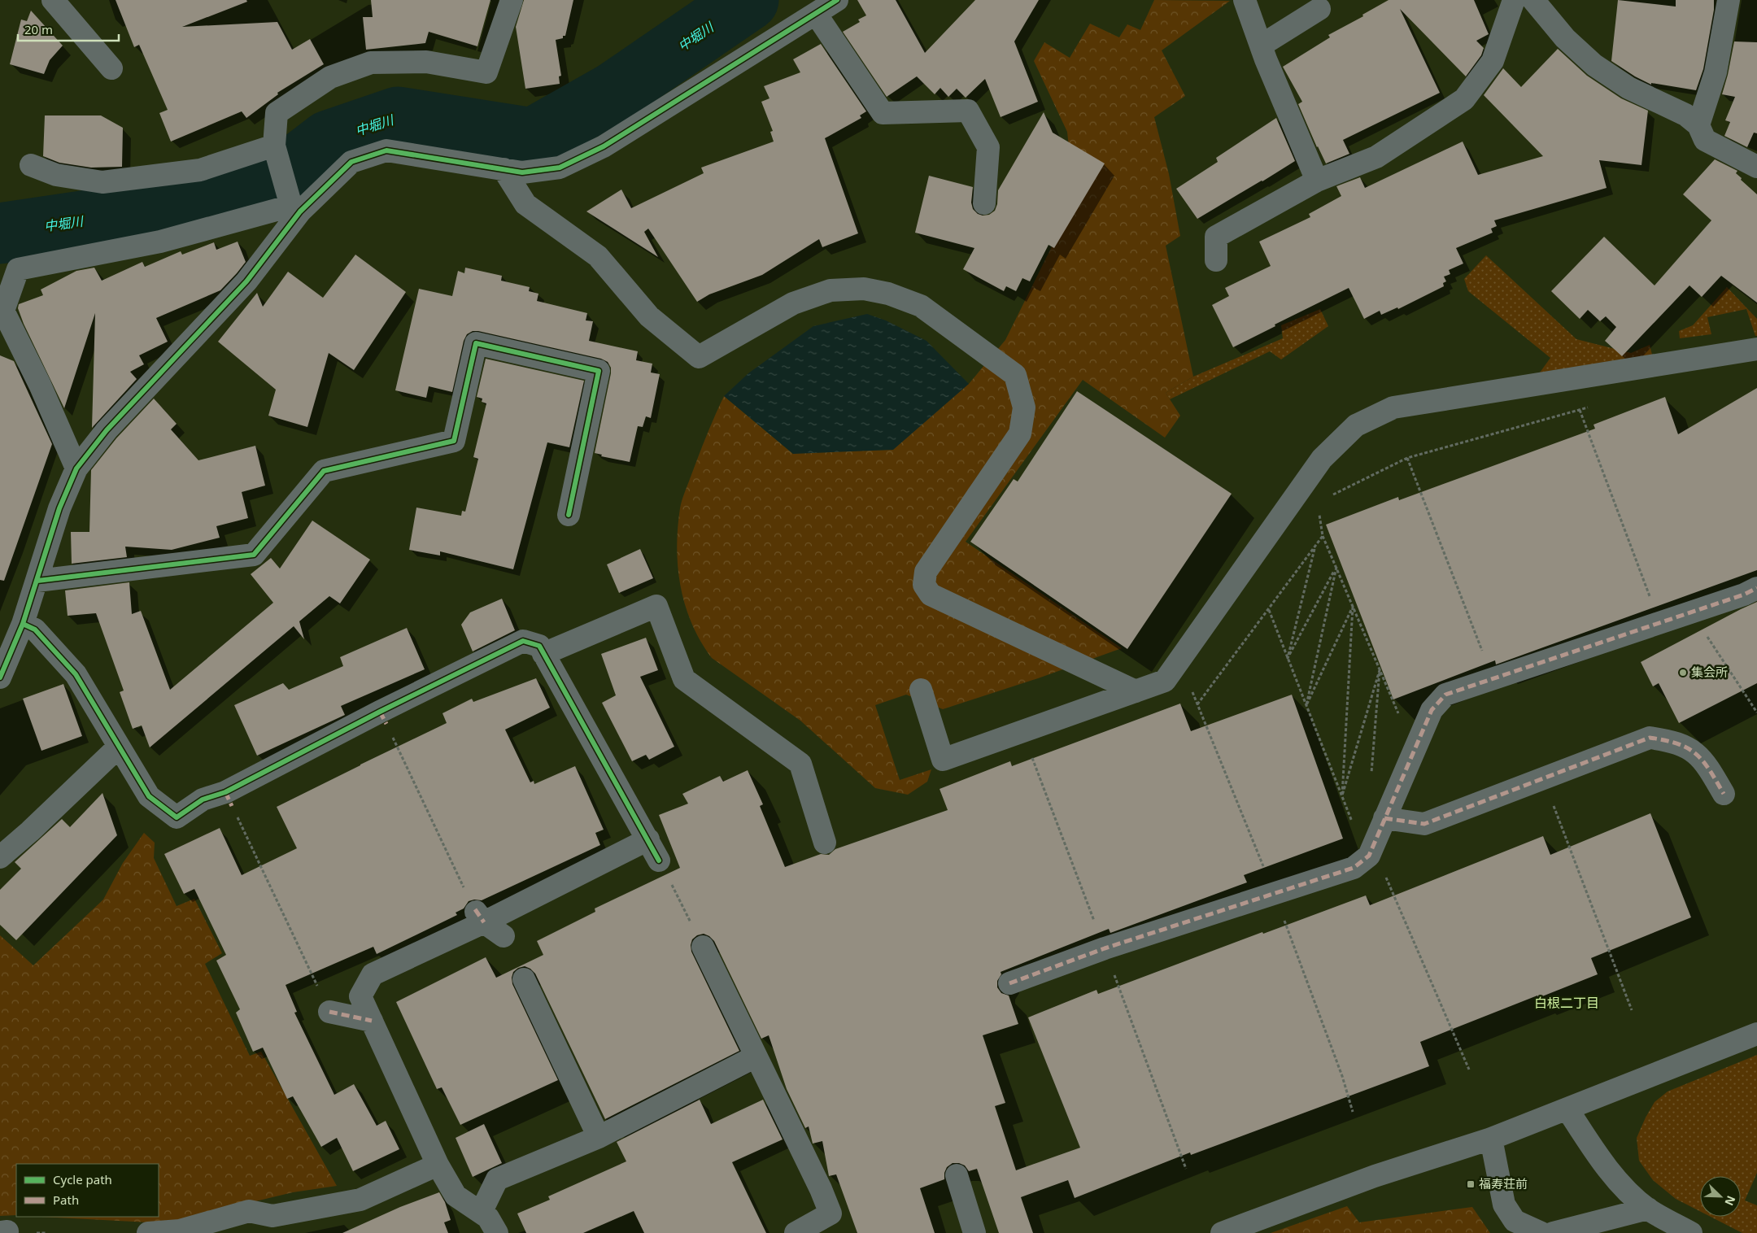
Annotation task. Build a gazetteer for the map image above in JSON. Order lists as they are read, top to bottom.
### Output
{
  "districts": ["白根二丁目"],
  "water": ["中堀川"],
  "places": {
    "other": ["集会所"],
    "transit": ["福寿荘前"]
  },
  "legend": ["Cycle path", "Path"],
  "scale_bar": "20 m",
  "north": "bottom right"
}
